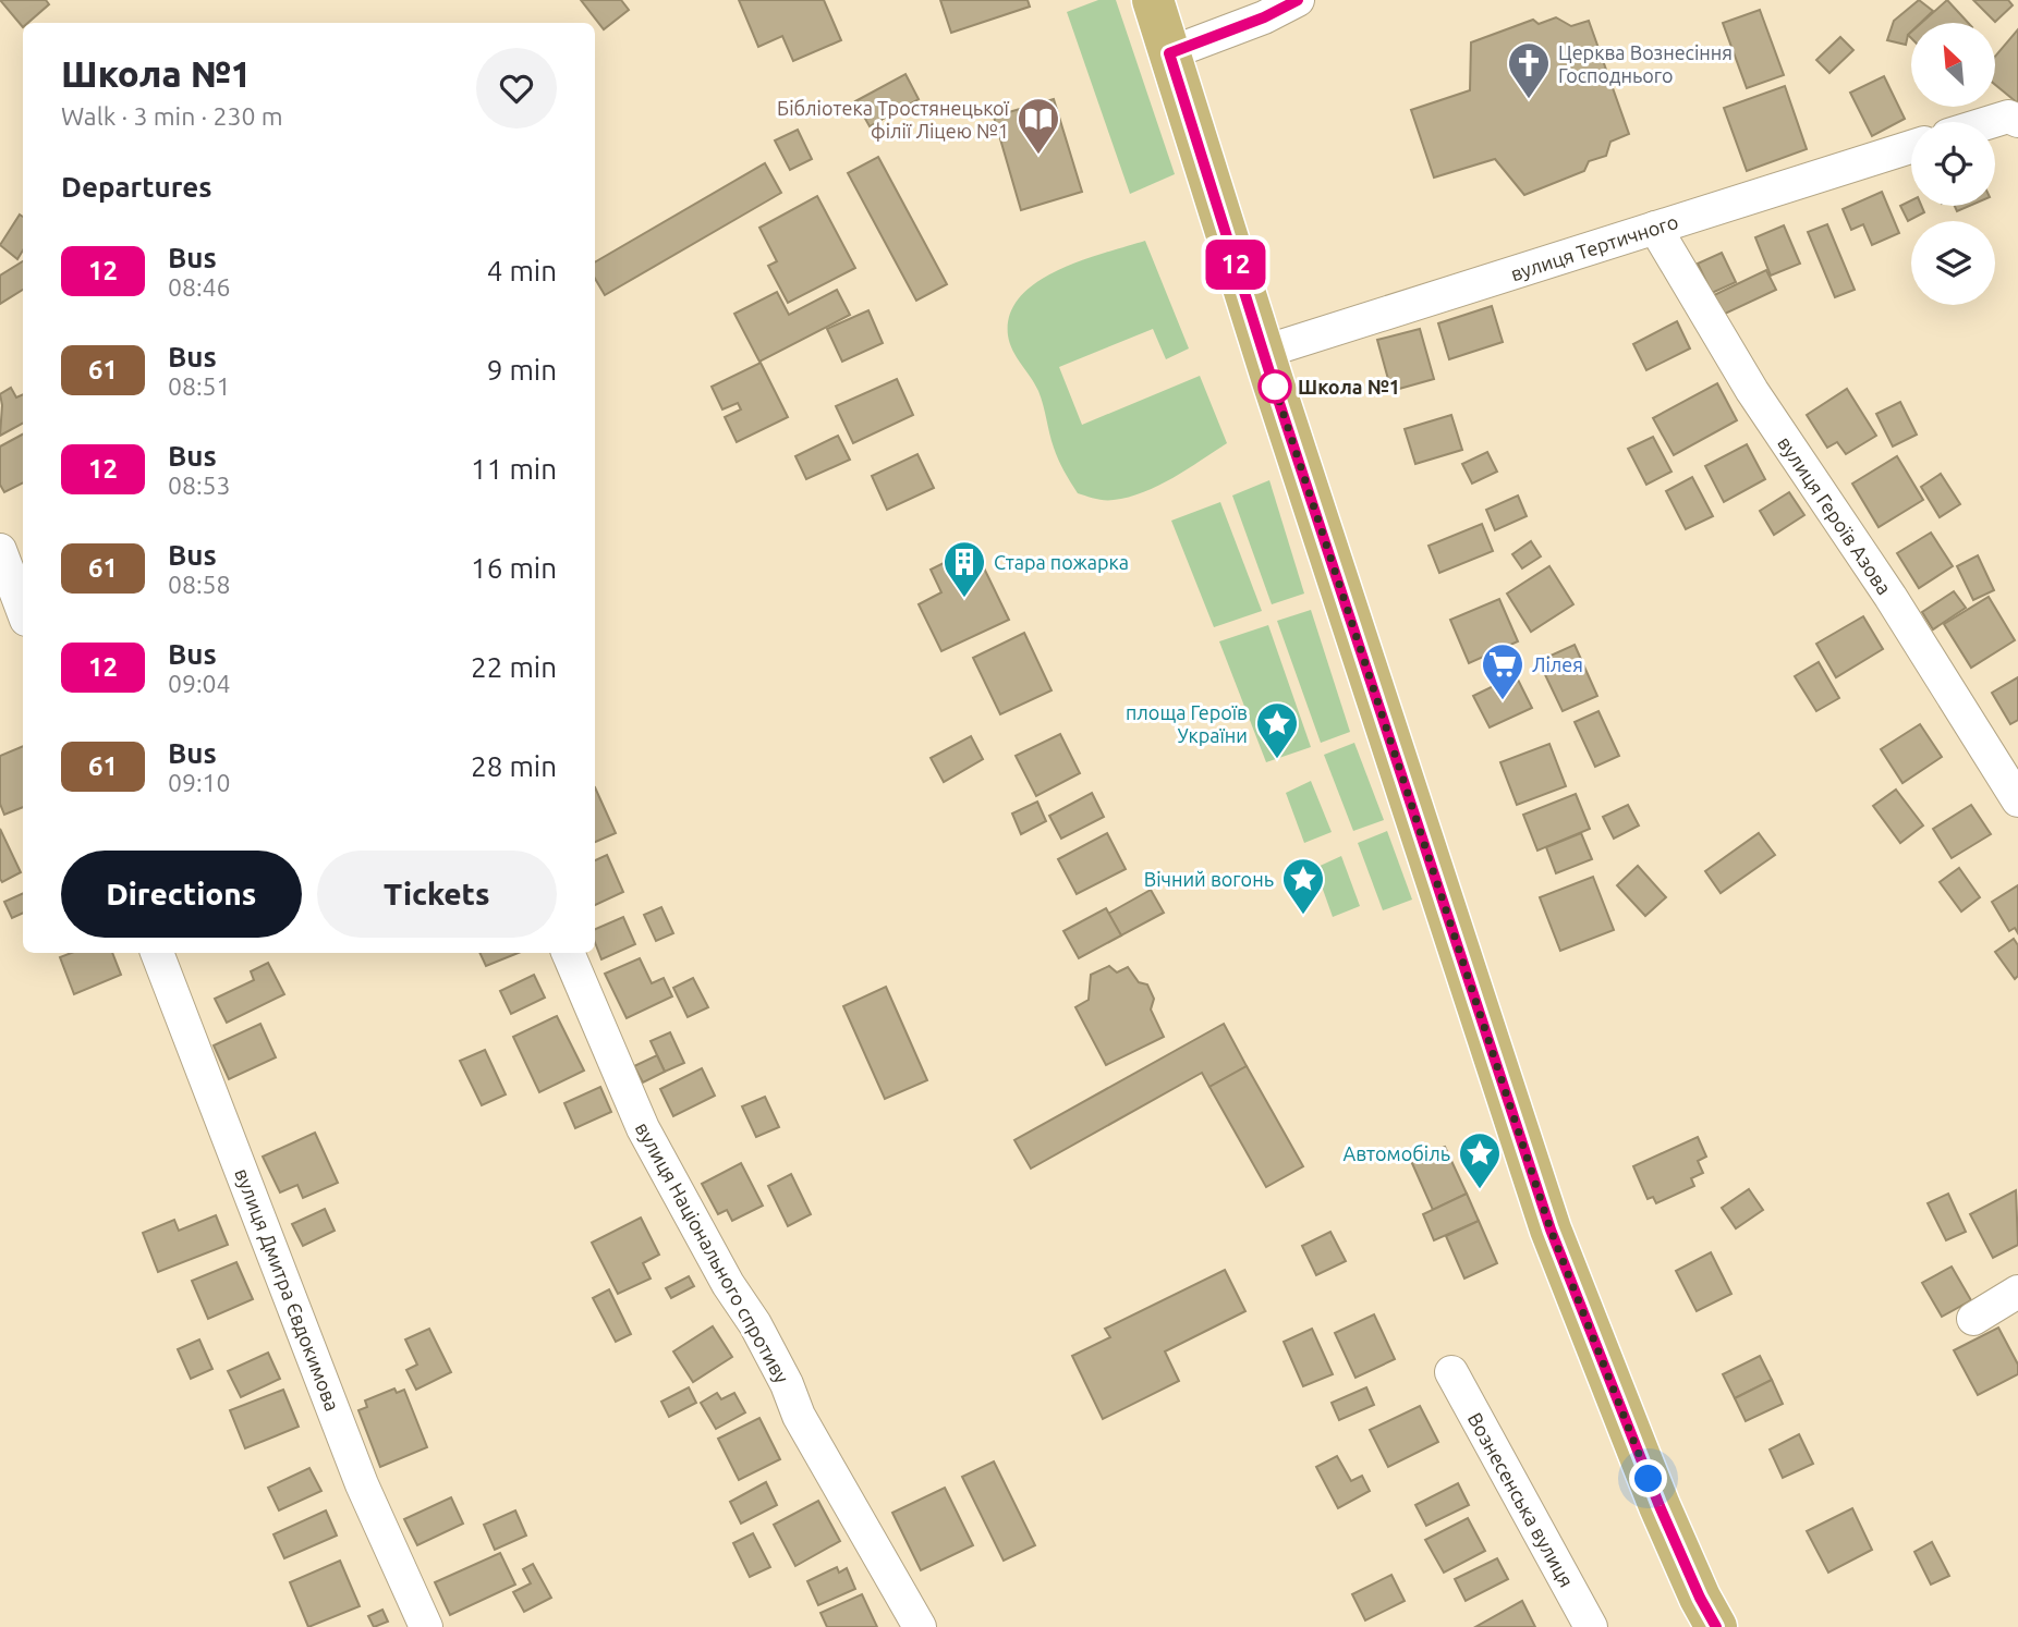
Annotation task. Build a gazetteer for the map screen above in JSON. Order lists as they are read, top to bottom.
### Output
{
  "streets": {
    "street": [
      "вулиця Тертичного",
      "вулиця Героїв Азова",
      "вулиця Національного спротиву",
      "вулиця Дмитра Євдокимова",
      "Вознесенська вулиця"
    ]
  },
  "crossings": [
    ["вулиця Тертичного", "вулиця Героїв Азова"]
  ],
  "places": {
    "church": ["Церква Вознесіння Господнього"],
    "library": ["Бібліотека Тростянецької філії Ліцею №1"],
    "other": ["Школа №1"],
    "building": ["Стара пожарка"],
    "supermarket": ["Лілея"],
    "place": ["площа Героїв України", "Вічний вогонь", "Автомобіль"]
  },
  "lines": ["bus line 12"],
  "north": "top left",
  "page": {
    "on_map": "12",
    "heading": [
      ["Школа №1", "Walk · 3 min · 230 m"],
      "Departures"
    ],
    "list": [
      {
        "mark": "12",
        "name": "Bus",
        "note": "08:46",
        "value": "4 min"
      },
      {
        "mark": "61",
        "name": "Bus",
        "note": "08:51",
        "value": "9 min"
      },
      {
        "mark": "12",
        "name": "Bus",
        "note": "08:53",
        "value": "11 min"
      },
      {
        "mark": "61",
        "name": "Bus",
        "note": "08:58",
        "value": "16 min"
      },
      {
        "mark": "12",
        "name": "Bus",
        "note": "09:04",
        "value": "22 min"
      },
      {
        "mark": "61",
        "name": "Bus",
        "note": "09:10",
        "value": "28 min"
      }
    ],
    "buttons": ["Directions", "Tickets"]
  }
}
